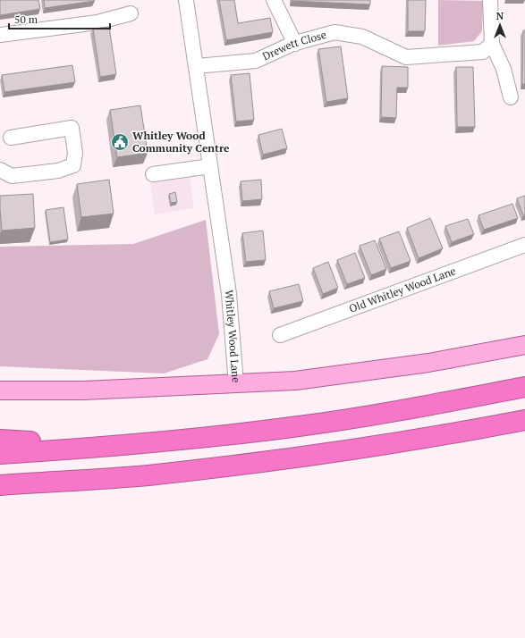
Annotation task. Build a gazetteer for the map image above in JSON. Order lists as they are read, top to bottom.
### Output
{
  "streets": {
    "main road": ["Whitley Wood Lane"],
    "street": ["Drewett Close", "Old Whitley Wood Lane"]
  },
  "crossings": [
    ["Drewett Close", "Whitley Wood Lane"]
  ],
  "places": {
    "public building": ["Whitley Wood Community Centre"]
  },
  "scale_bar": "50 m",
  "north": "top"
}
